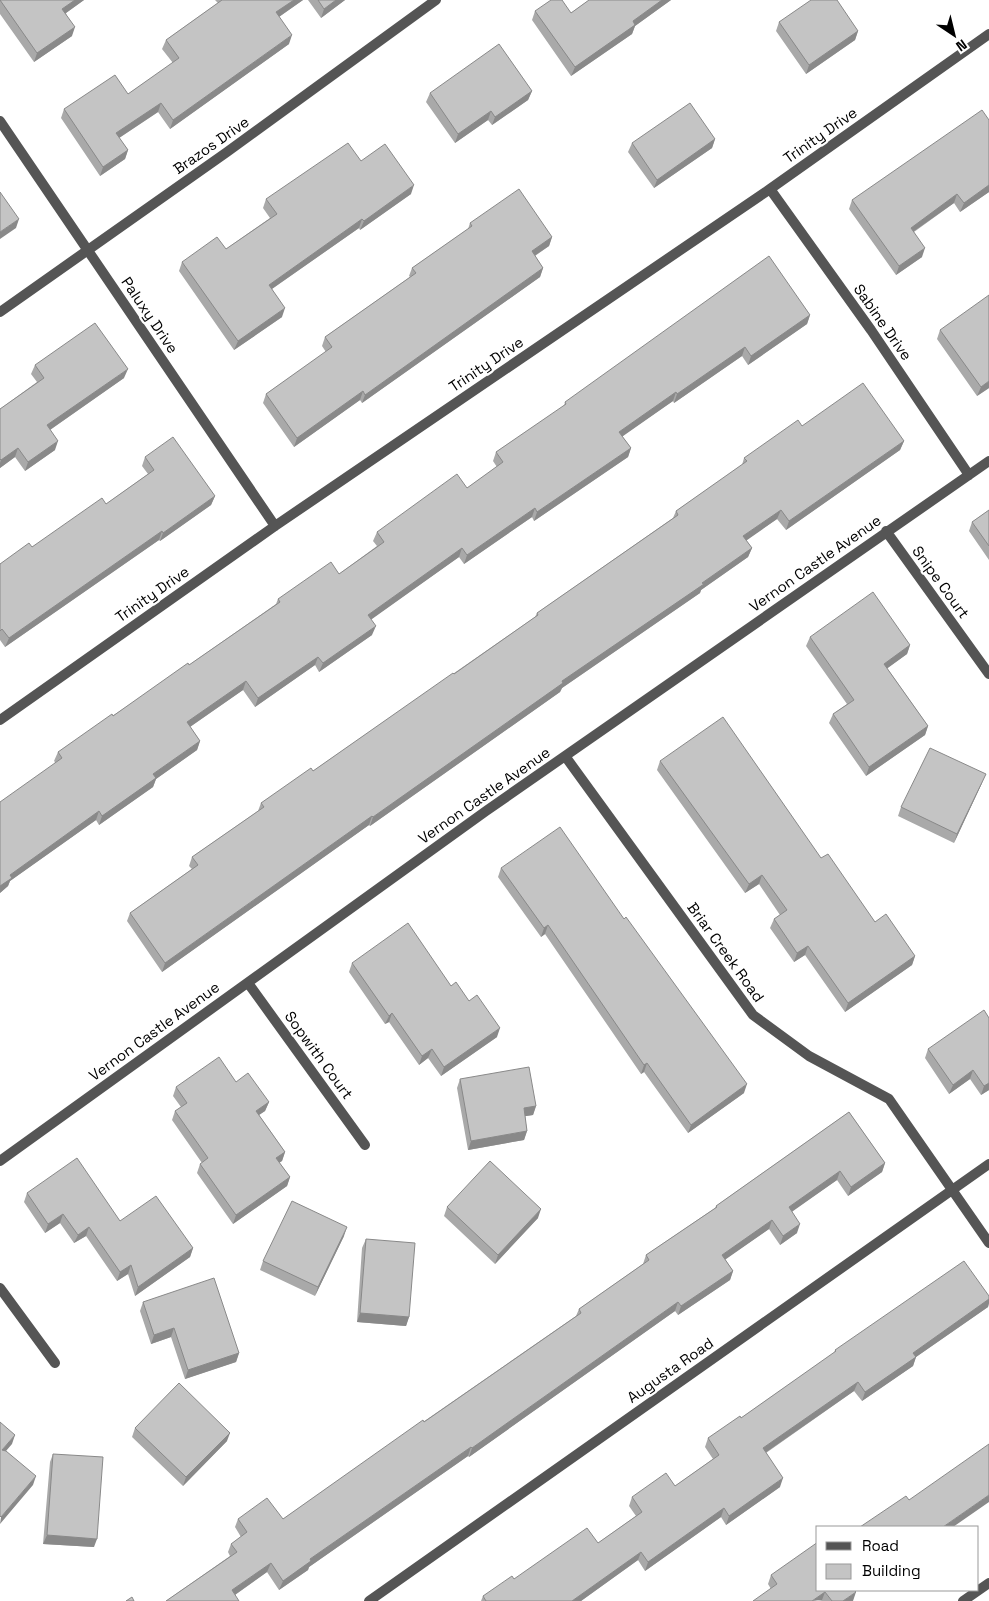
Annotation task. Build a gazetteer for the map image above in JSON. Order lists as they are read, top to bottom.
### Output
{
  "streets": {
    "street": [
      "Trinity Drive",
      "Brazos Drive",
      "Paluxy Drive",
      "Sabine Drive",
      "Vernon Castle Avenue",
      "Snipe Court",
      "Briar Creek Road",
      "Sopwith Court",
      "Augusta Road"
    ]
  },
  "crossings": [
    ["Trinity Drive", "Paluxy Drive"],
    ["Trinity Drive", "Sabine Drive"],
    ["Brazos Drive", "Paluxy Drive"],
    ["Sabine Drive", "Vernon Castle Avenue"],
    ["Vernon Castle Avenue", "Snipe Court"],
    ["Vernon Castle Avenue", "Briar Creek Road"],
    ["Vernon Castle Avenue", "Sopwith Court"],
    ["Briar Creek Road", "Augusta Road"]
  ],
  "legend": ["Road", "Building"],
  "north": "bottom right"
}
